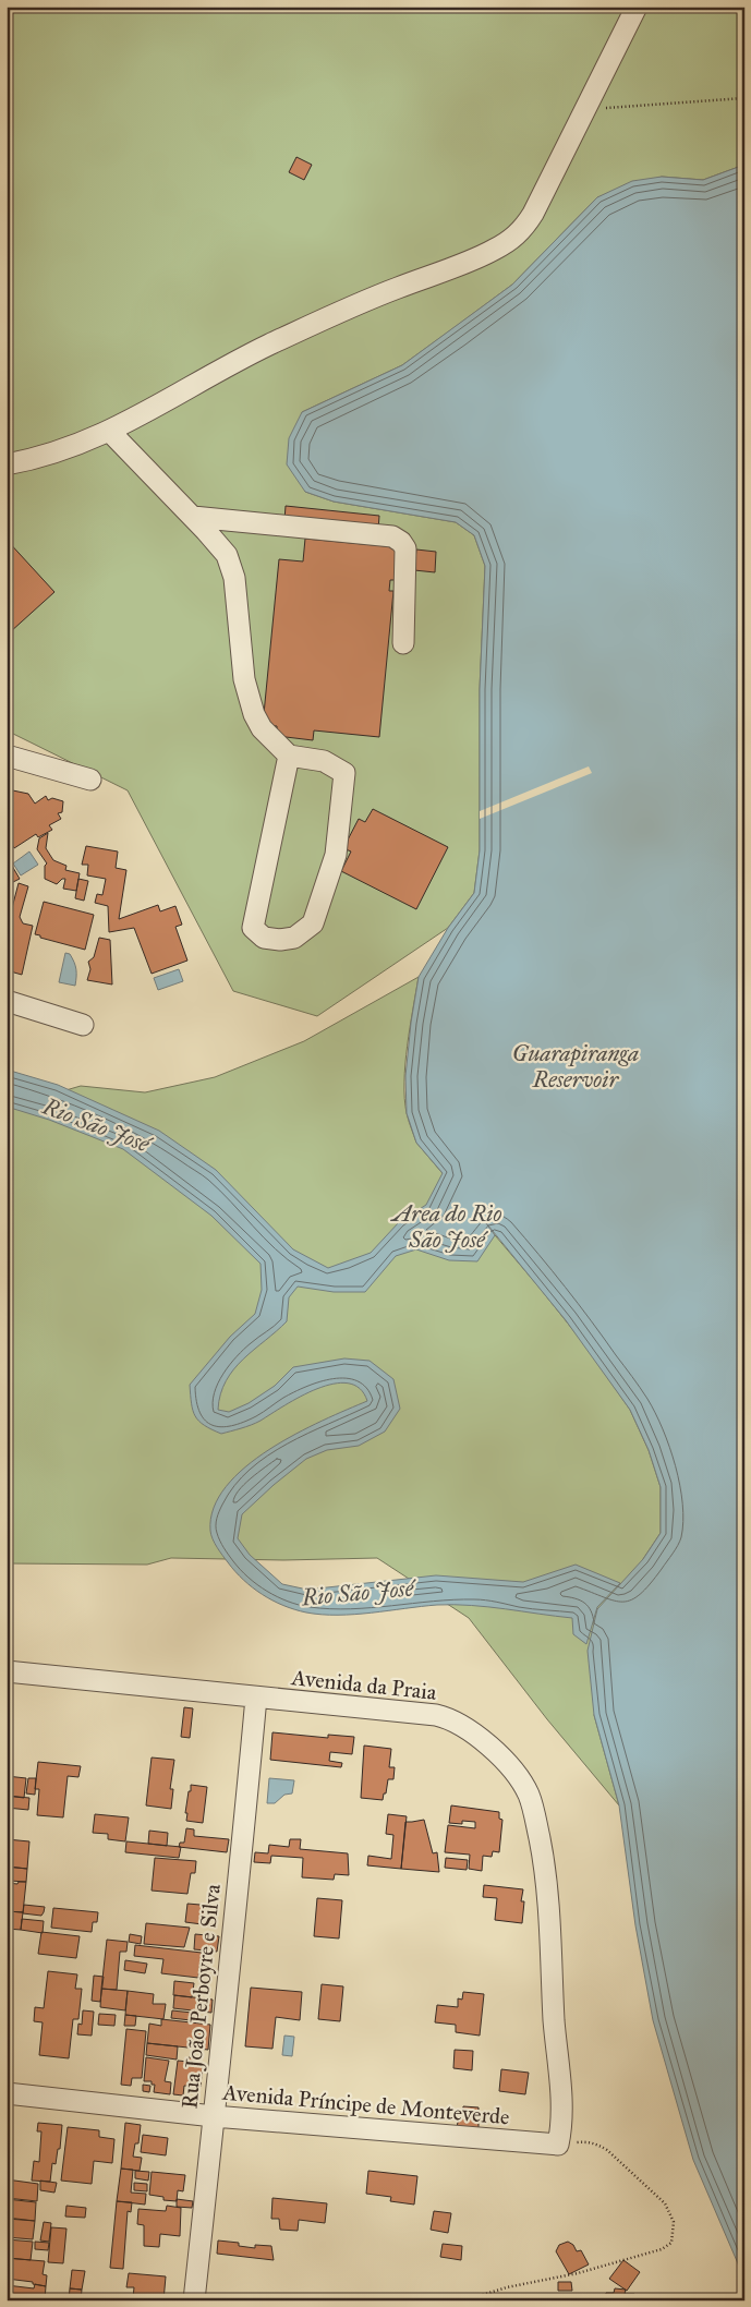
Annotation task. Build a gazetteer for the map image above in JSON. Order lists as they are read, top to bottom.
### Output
{
  "streets": {
    "street": ["Avenida da Praia", "Rua João Perboyre e Silva", "Avenida Príncipe de Monteverde"]
  },
  "crossings": [
    ["Avenida da Praia", "Rua João Perboyre e Silva"],
    ["Avenida da Praia", "Avenida Príncipe de Monteverde"],
    ["Rua João Perboyre e Silva", "Avenida Príncipe de Monteverde"]
  ],
  "water": ["Guarapiranga Reservoir", "Rio São José", "Area do Rio São José"]
}
